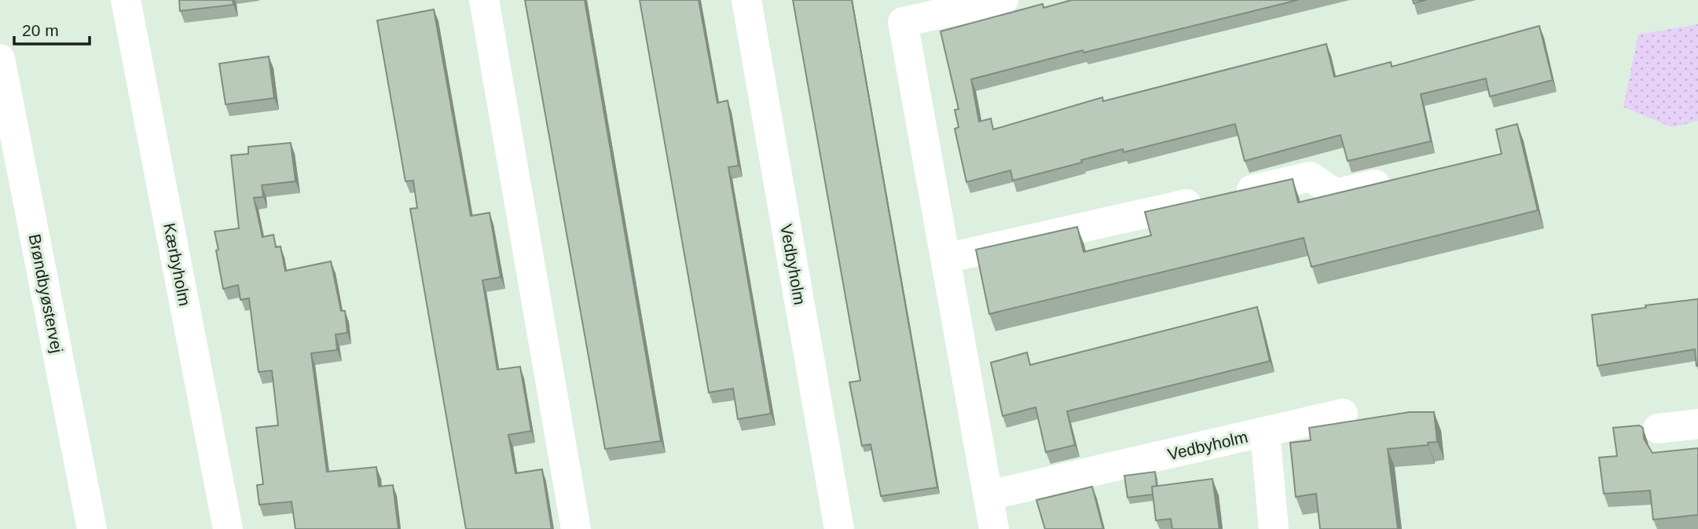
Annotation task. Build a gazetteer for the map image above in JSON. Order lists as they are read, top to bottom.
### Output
{
  "streets": {
    "street": ["Kærbyholm", "Vedbyholm", "Brøndbyøstervej"]
  },
  "scale_bar": "20 m"
}
